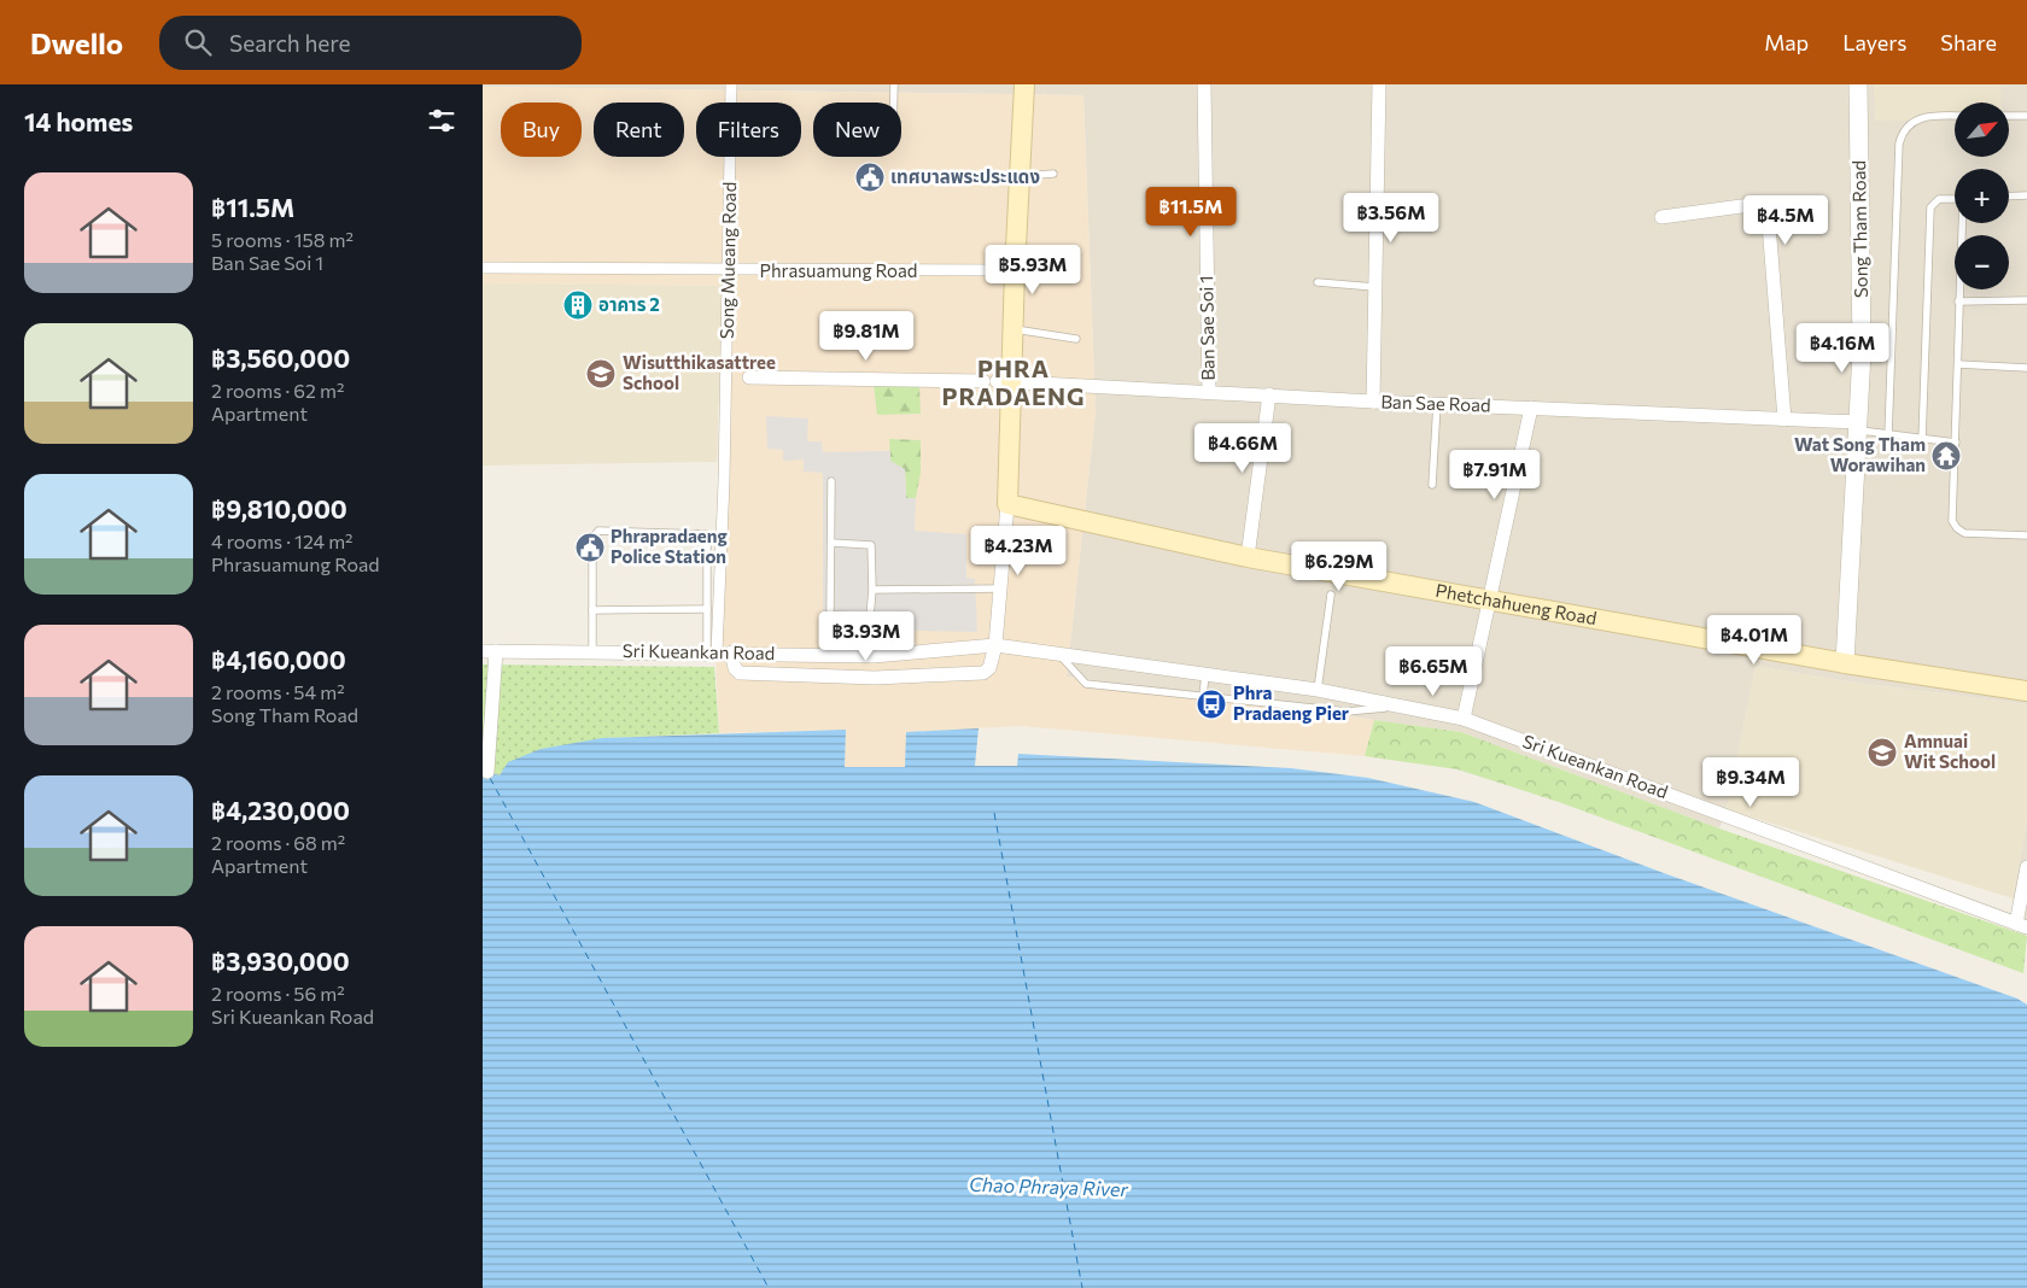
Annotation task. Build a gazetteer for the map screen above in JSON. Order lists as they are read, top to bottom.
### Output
{
  "streets": {
    "main road": ["Phetchahueng Road"],
    "street": [
      "Song Tham Road",
      "Song Mueang Road",
      "Phrasuamung Road",
      "Ban Sae Soi 1",
      "Ban Sae Road",
      "Sri Kueankan Road"
    ]
  },
  "crossings": [
    ["Song Tham Road", "Ban Sae Road"],
    ["Song Tham Road", "Phetchahueng Road"],
    ["Song Mueang Road", "Phrasuamung Road"],
    ["Song Mueang Road", "Sri Kueankan Road"],
    ["Ban Sae Soi 1", "Ban Sae Road"]
  ],
  "districts": ["PHRA PRADAENG"],
  "water": ["Chao Phraya River"],
  "places": {
    "public building": ["เทศบาลพระประแดง", "Phrapradaeng Police Station"],
    "building": ["อาคาร 2"],
    "school or university": ["Wisutthikasattree School", "Amnuai Wit School"],
    "temple": ["Wat Song Tham Worawihan"],
    "bus stop": ["Phra Pradaeng Pier"]
  },
  "north": "top right",
  "page": {
    "header": "Dwello",
    "search": "Search here",
    "nav": ["Map", "Layers", "Share"],
    "heading": "14 homes",
    "map_buttons": ["+", "−"],
    "chip": [
      "Buy",
      "Rent",
      "Filters",
      "New"
    ],
    "list": [
      {
        "name": "฿11.5M",
        "note": "5 rooms · 158 m² · Ban Sae Soi 1"
      },
      {
        "name": "฿3,560,000",
        "note": "2 rooms · 62 m² · Apartment"
      },
      {
        "name": "฿9,810,000",
        "note": "4 rooms · 124 m² · Phrasuamung Road"
      },
      {
        "name": "฿4,160,000",
        "note": "2 rooms · 54 m² · Song Tham Road"
      },
      {
        "name": "฿4,230,000",
        "note": "2 rooms · 68 m² · Apartment"
      },
      {
        "name": "฿3,930,000",
        "note": "2 rooms · 56 m² · Sri Kueankan Road"
      }
    ],
    "price": [
      "฿11.5M",
      "฿3.56M",
      "฿4.5M",
      "฿5.93M",
      "฿9.81M",
      "฿4.16M",
      "฿4.66M",
      "฿7.91M",
      "฿4.23M",
      "฿6.29M",
      "฿3.93M",
      "฿4.01M",
      "฿6.65M",
      "฿9.34M"
    ]
  }
}
